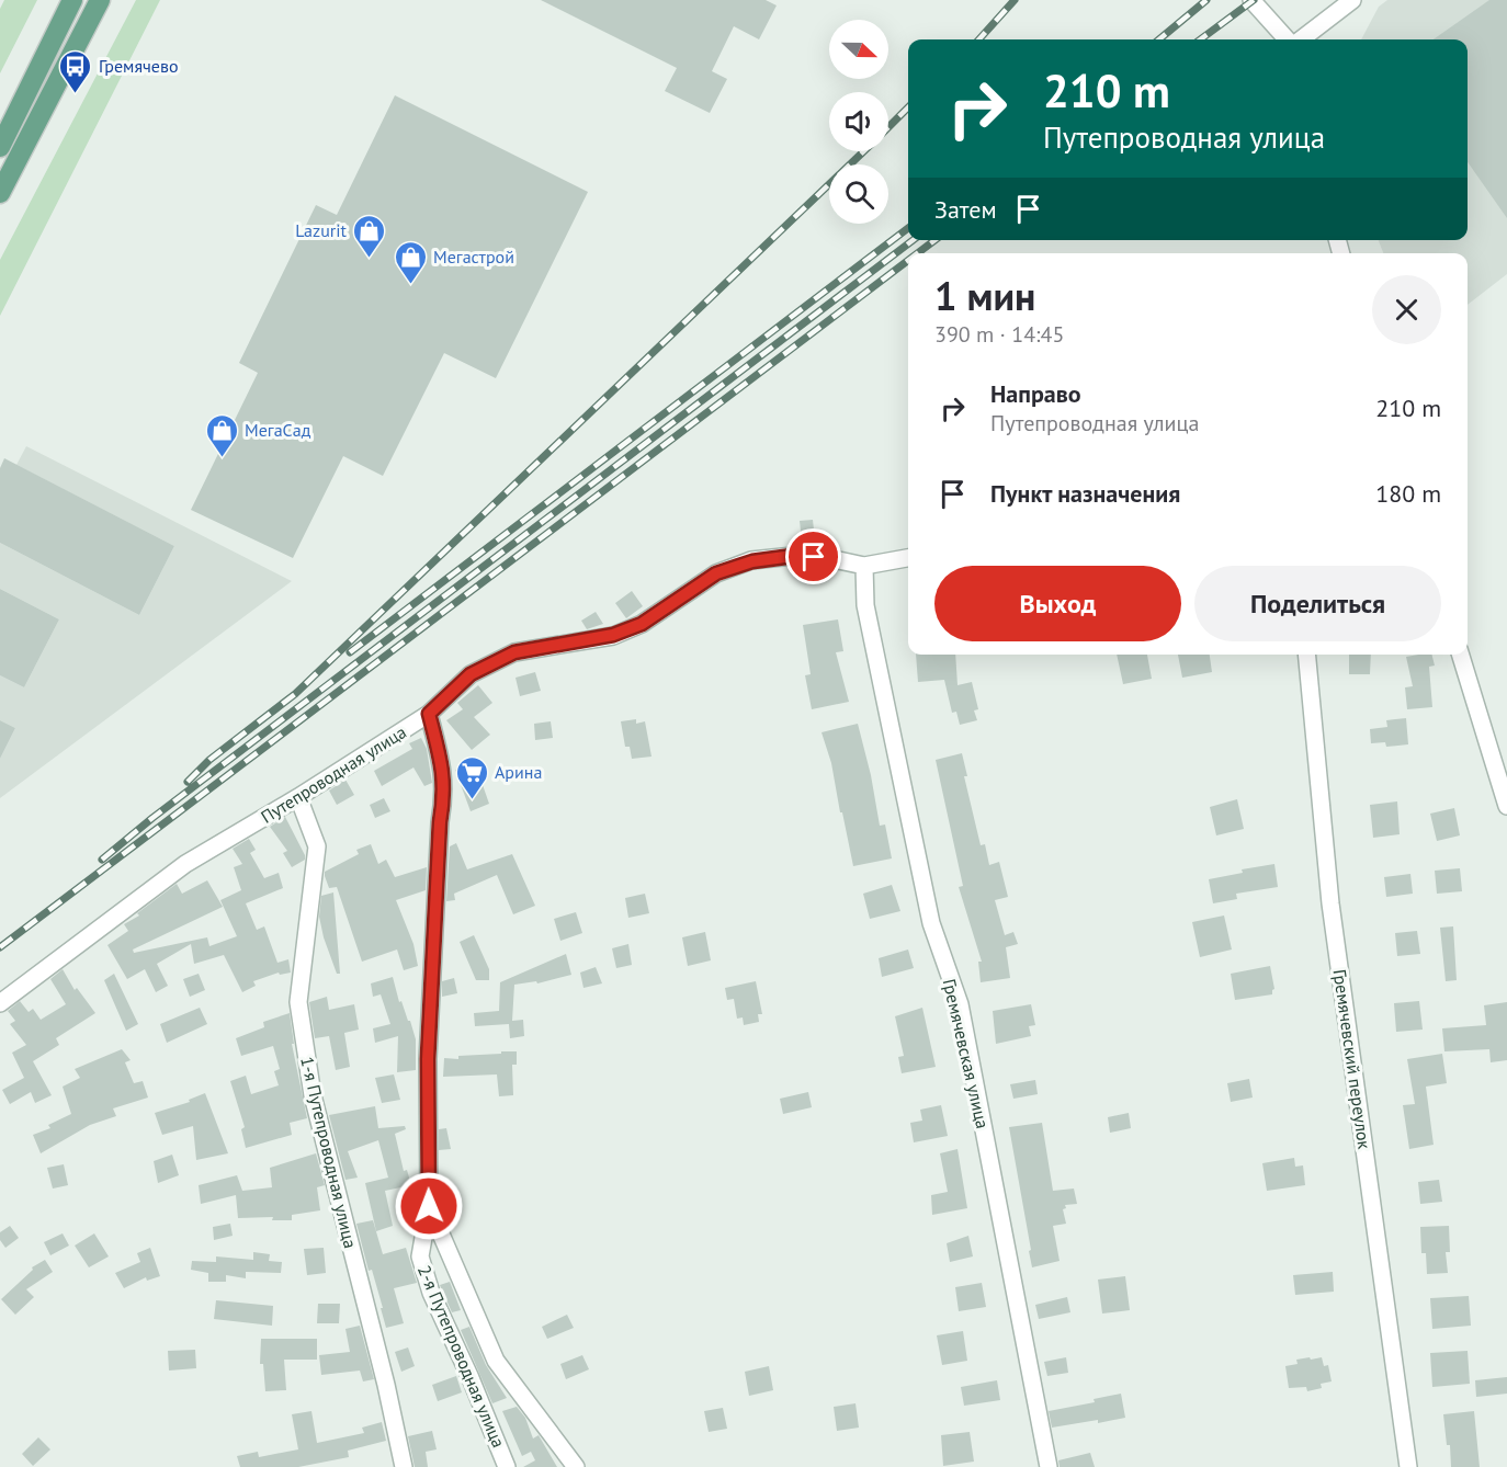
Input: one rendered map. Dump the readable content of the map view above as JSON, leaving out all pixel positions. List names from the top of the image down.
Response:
{
  "streets": {
    "street": [
      "Путепроводная улица",
      "Гремячевская улица",
      "Гремячевский переулок",
      "1-я Путепроводная улица",
      "2-я Путепроводная улица"
    ]
  },
  "crossings": [
    ["Путепроводная улица", "Гремячевская улица"],
    ["Путепроводная улица", "1-я Путепроводная улица"],
    ["Путепроводная улица", "2-я Путепроводная улица"]
  ],
  "places": {
    "bus stop": ["Гремячево"],
    "shop": ["Lazurit", "Мегастрой", "МегаСад"],
    "supermarket": ["Арина"]
  },
  "north": "right",
  "page": {
    "turn": ["210 m", "Путепроводная улица"],
    "then": "Затем",
    "heading": ["1 мин", "390 m · 14:45"],
    "list": [
      {
        "name": "Направо",
        "note": "Путепроводная улица",
        "value": "210 m"
      },
      {
        "name": "Пункт назначения",
        "value": "180 m"
      }
    ],
    "buttons": ["Выход", "Поделиться"]
  }
}
